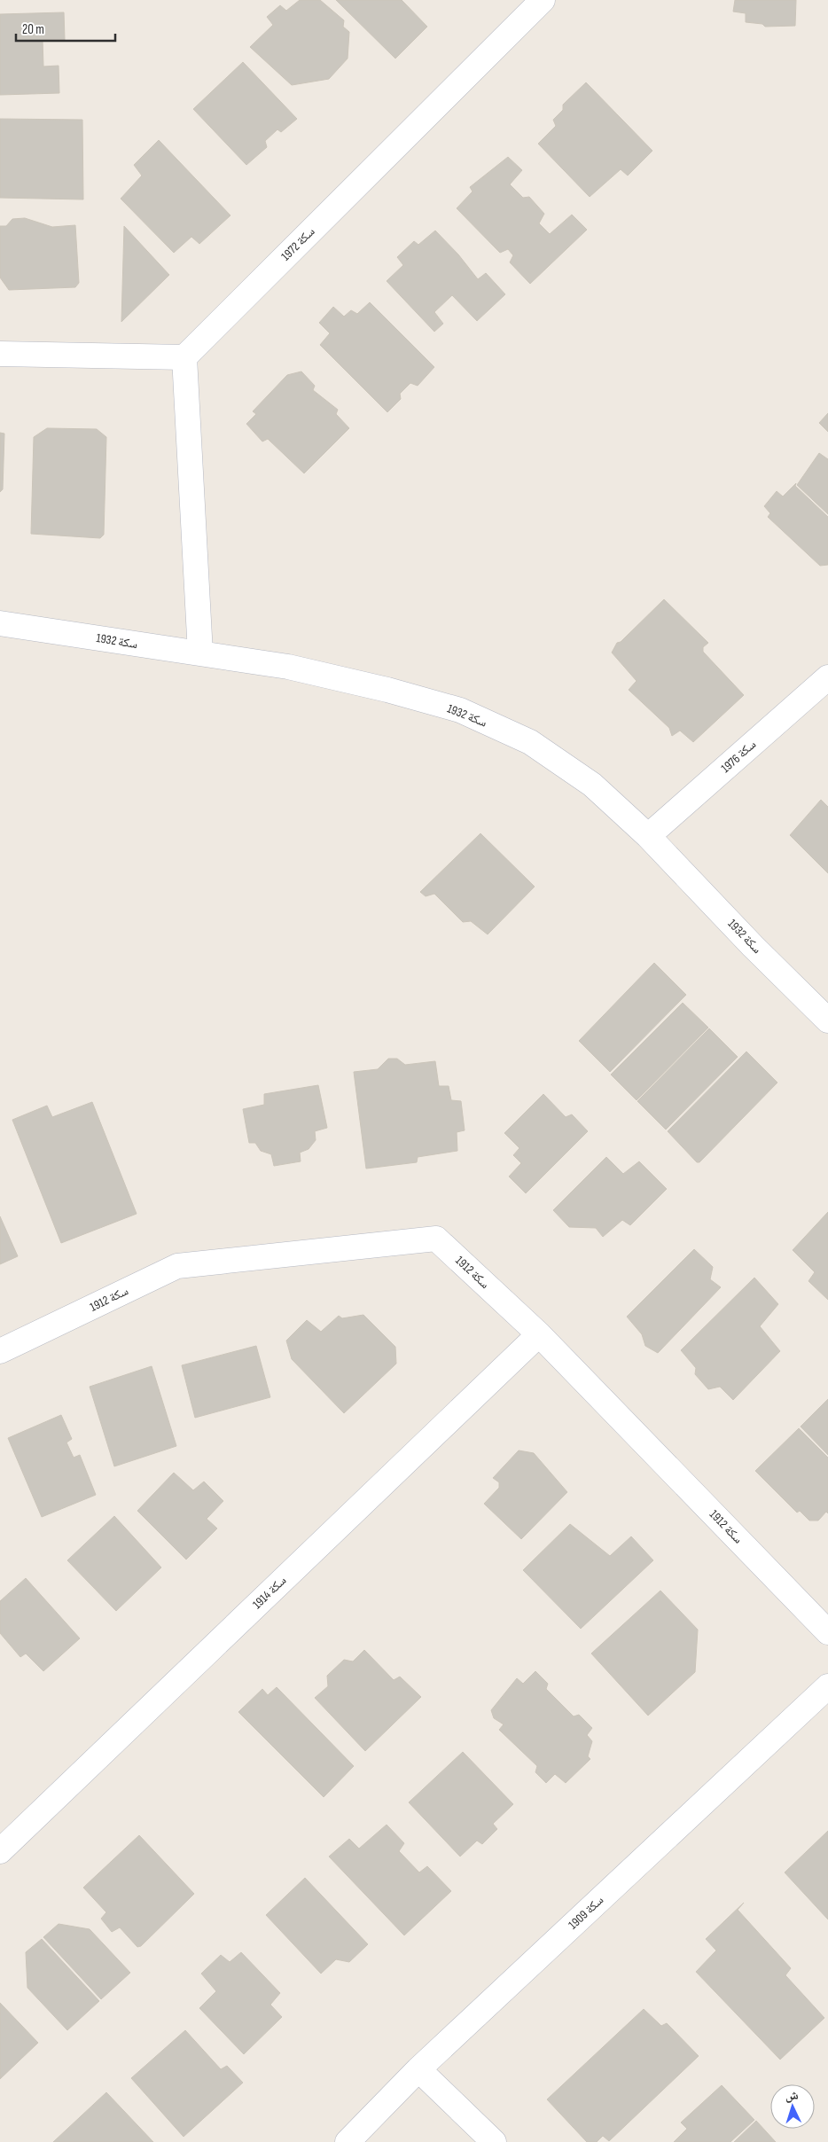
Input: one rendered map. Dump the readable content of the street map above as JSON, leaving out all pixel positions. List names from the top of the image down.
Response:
{
  "streets": {
    "street": [
      "سكة 1972",
      "سكة 1932",
      "سكة 1976",
      "سكة 1912",
      "سكة 1914",
      "سكة 1909"
    ]
  },
  "crossings": [
    ["سكة 1932", "سكة 1976"],
    ["سكة 1912", "سكة 1914"]
  ],
  "scale_bar": "20 m",
  "north": "top"
}
